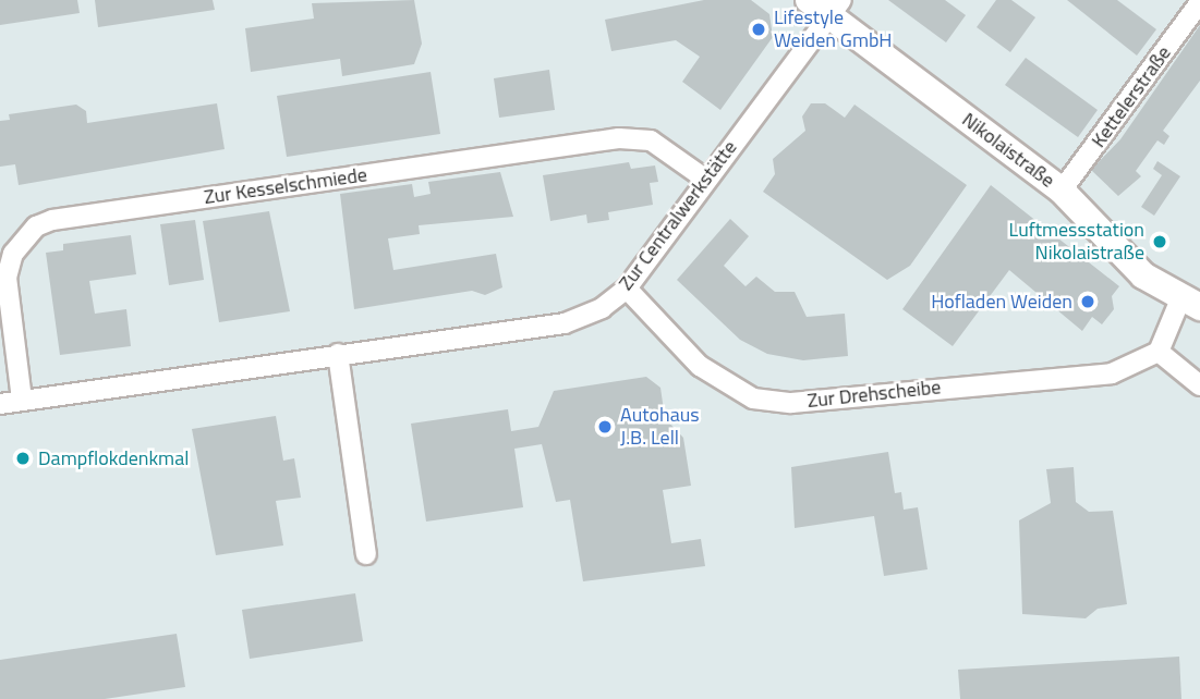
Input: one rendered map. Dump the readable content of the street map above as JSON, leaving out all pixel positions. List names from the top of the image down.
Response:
{
  "streets": {
    "main road": ["Nikolaistraße"],
    "street": [
      "Kettelerstraße",
      "Zur Kesselschmiede",
      "Zur Centralwerkstätte",
      "Zur Drehscheibe"
    ]
  },
  "crossings": [
    ["Kettelerstraße", "Nikolaistraße"],
    ["Nikolaistraße", "Zur Centralwerkstätte"],
    ["Zur Kesselschmiede", "Zur Centralwerkstätte"],
    ["Zur Centralwerkstätte", "Zur Drehscheibe"]
  ],
  "places": [
    "Lifestyle Weiden GmbH",
    "Luftmessstation Nikolaistraße",
    "Hofladen Weiden",
    "Autohaus J.B. Lell",
    "Dampflokdenkmal"
  ]
}
